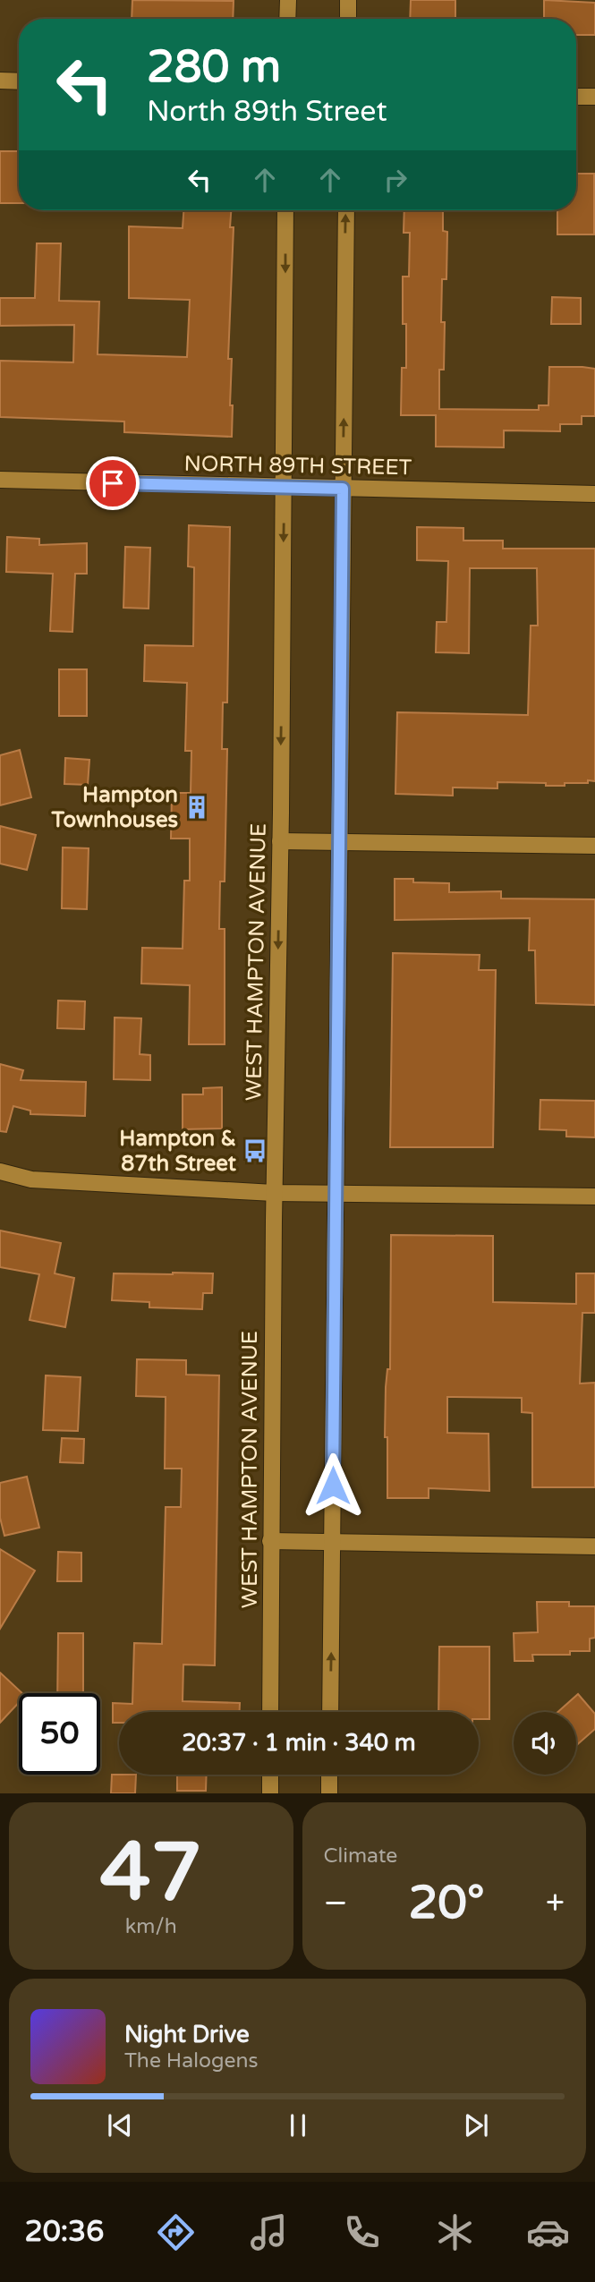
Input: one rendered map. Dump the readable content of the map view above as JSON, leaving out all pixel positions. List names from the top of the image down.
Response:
{
  "streets": {
    "main road": ["NORTH 89TH STREET", "WEST HAMPTON AVENUE"]
  },
  "crossings": [
    ["NORTH 89TH STREET", "WEST HAMPTON AVENUE"]
  ],
  "places": {
    "building": ["Hampton Townhouses"],
    "bus stop": ["Hampton & 87th Street"]
  },
  "page": {
    "turn": ["280 m", "North 89th Street"],
    "limit": "50",
    "trip": "20:37 · 1 min · 340 m",
    "tile": [
      ["47", "km/h"],
      "Climate"
    ],
    "heat": ["−", "20°", "+"],
    "song": ["Night Drive", "The Halogens"],
    "tabs": "20:36"
  }
}
